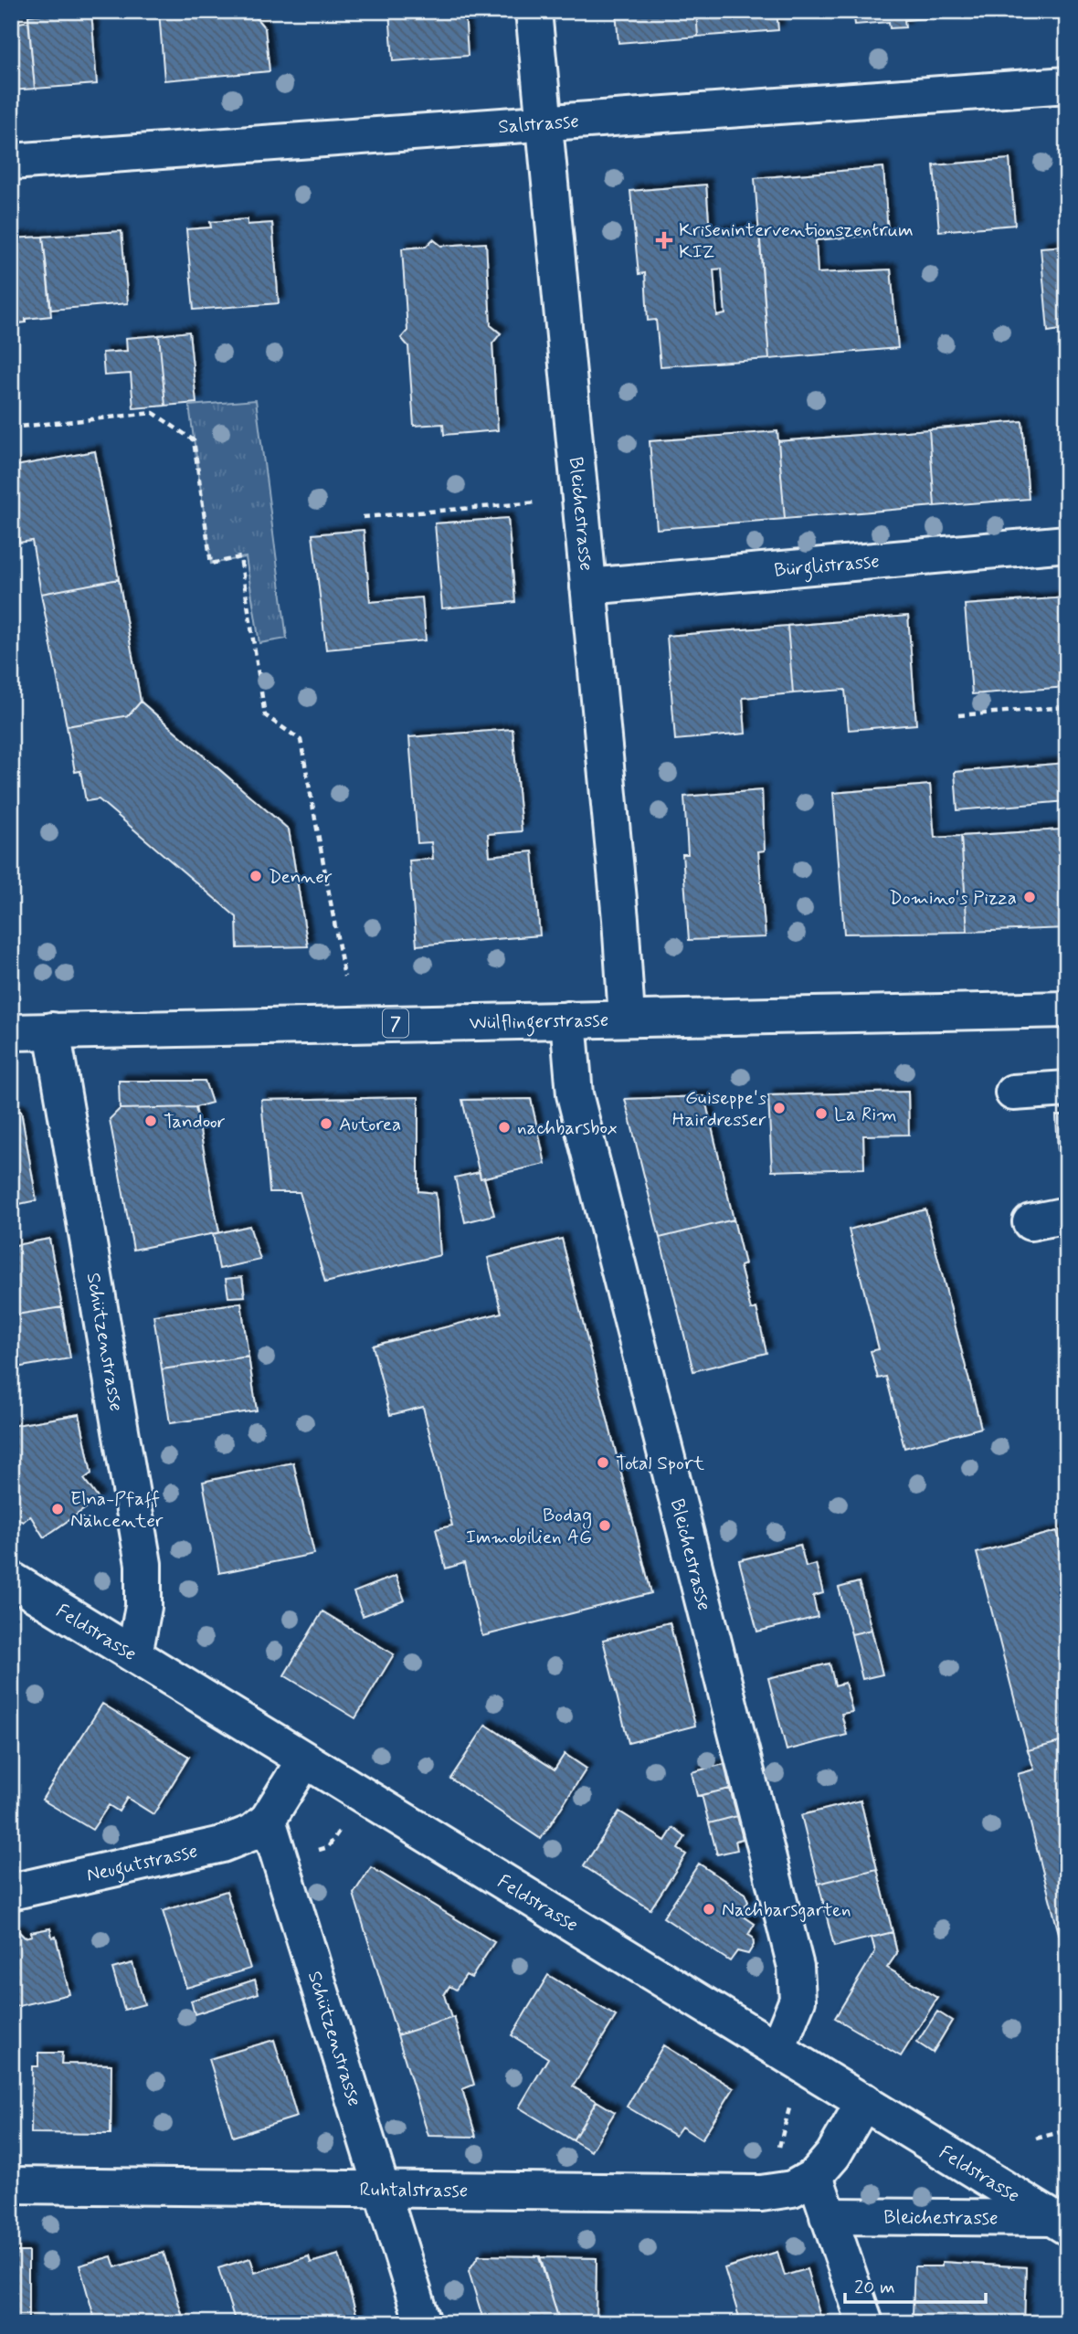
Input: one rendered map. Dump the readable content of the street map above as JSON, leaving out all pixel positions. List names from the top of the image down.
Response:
{
  "streets": {
    "street": [
      "Salstrasse",
      "Bleichestrasse",
      "Bürglistrasse",
      "Wülflingerstrasse",
      "7",
      "Schützenstrasse",
      "Feldstrasse",
      "Neugutstrasse",
      "Ruhtalstrasse"
    ]
  },
  "crossings": [
    ["Salstrasse", "Bleichestrasse"],
    ["Bleichestrasse", "Bürglistrasse"],
    ["Bleichestrasse", "Wülflingerstrasse"],
    ["Bleichestrasse", "Feldstrasse"],
    ["Wülflingerstrasse", "Schützenstrasse"],
    ["Schützenstrasse", "Feldstrasse"],
    ["Schützenstrasse", "Neugutstrasse"],
    ["Schützenstrasse", "Ruhtalstrasse"]
  ],
  "places": {
    "health": ["Kriseninterventionszentrum KIZ"],
    "other": [
      "Denner",
      "Domino's Pizza",
      "Guiseppe's Hairdresser",
      "La Rim",
      "Tandoor",
      "Autorea",
      "nachbarsbox",
      "Total Sport",
      "Elna-Pfaff Nähcenter",
      "Bodag Immobilien AG",
      "Nachbarsgarten"
    ]
  },
  "scale_bar": "20 m"
}
